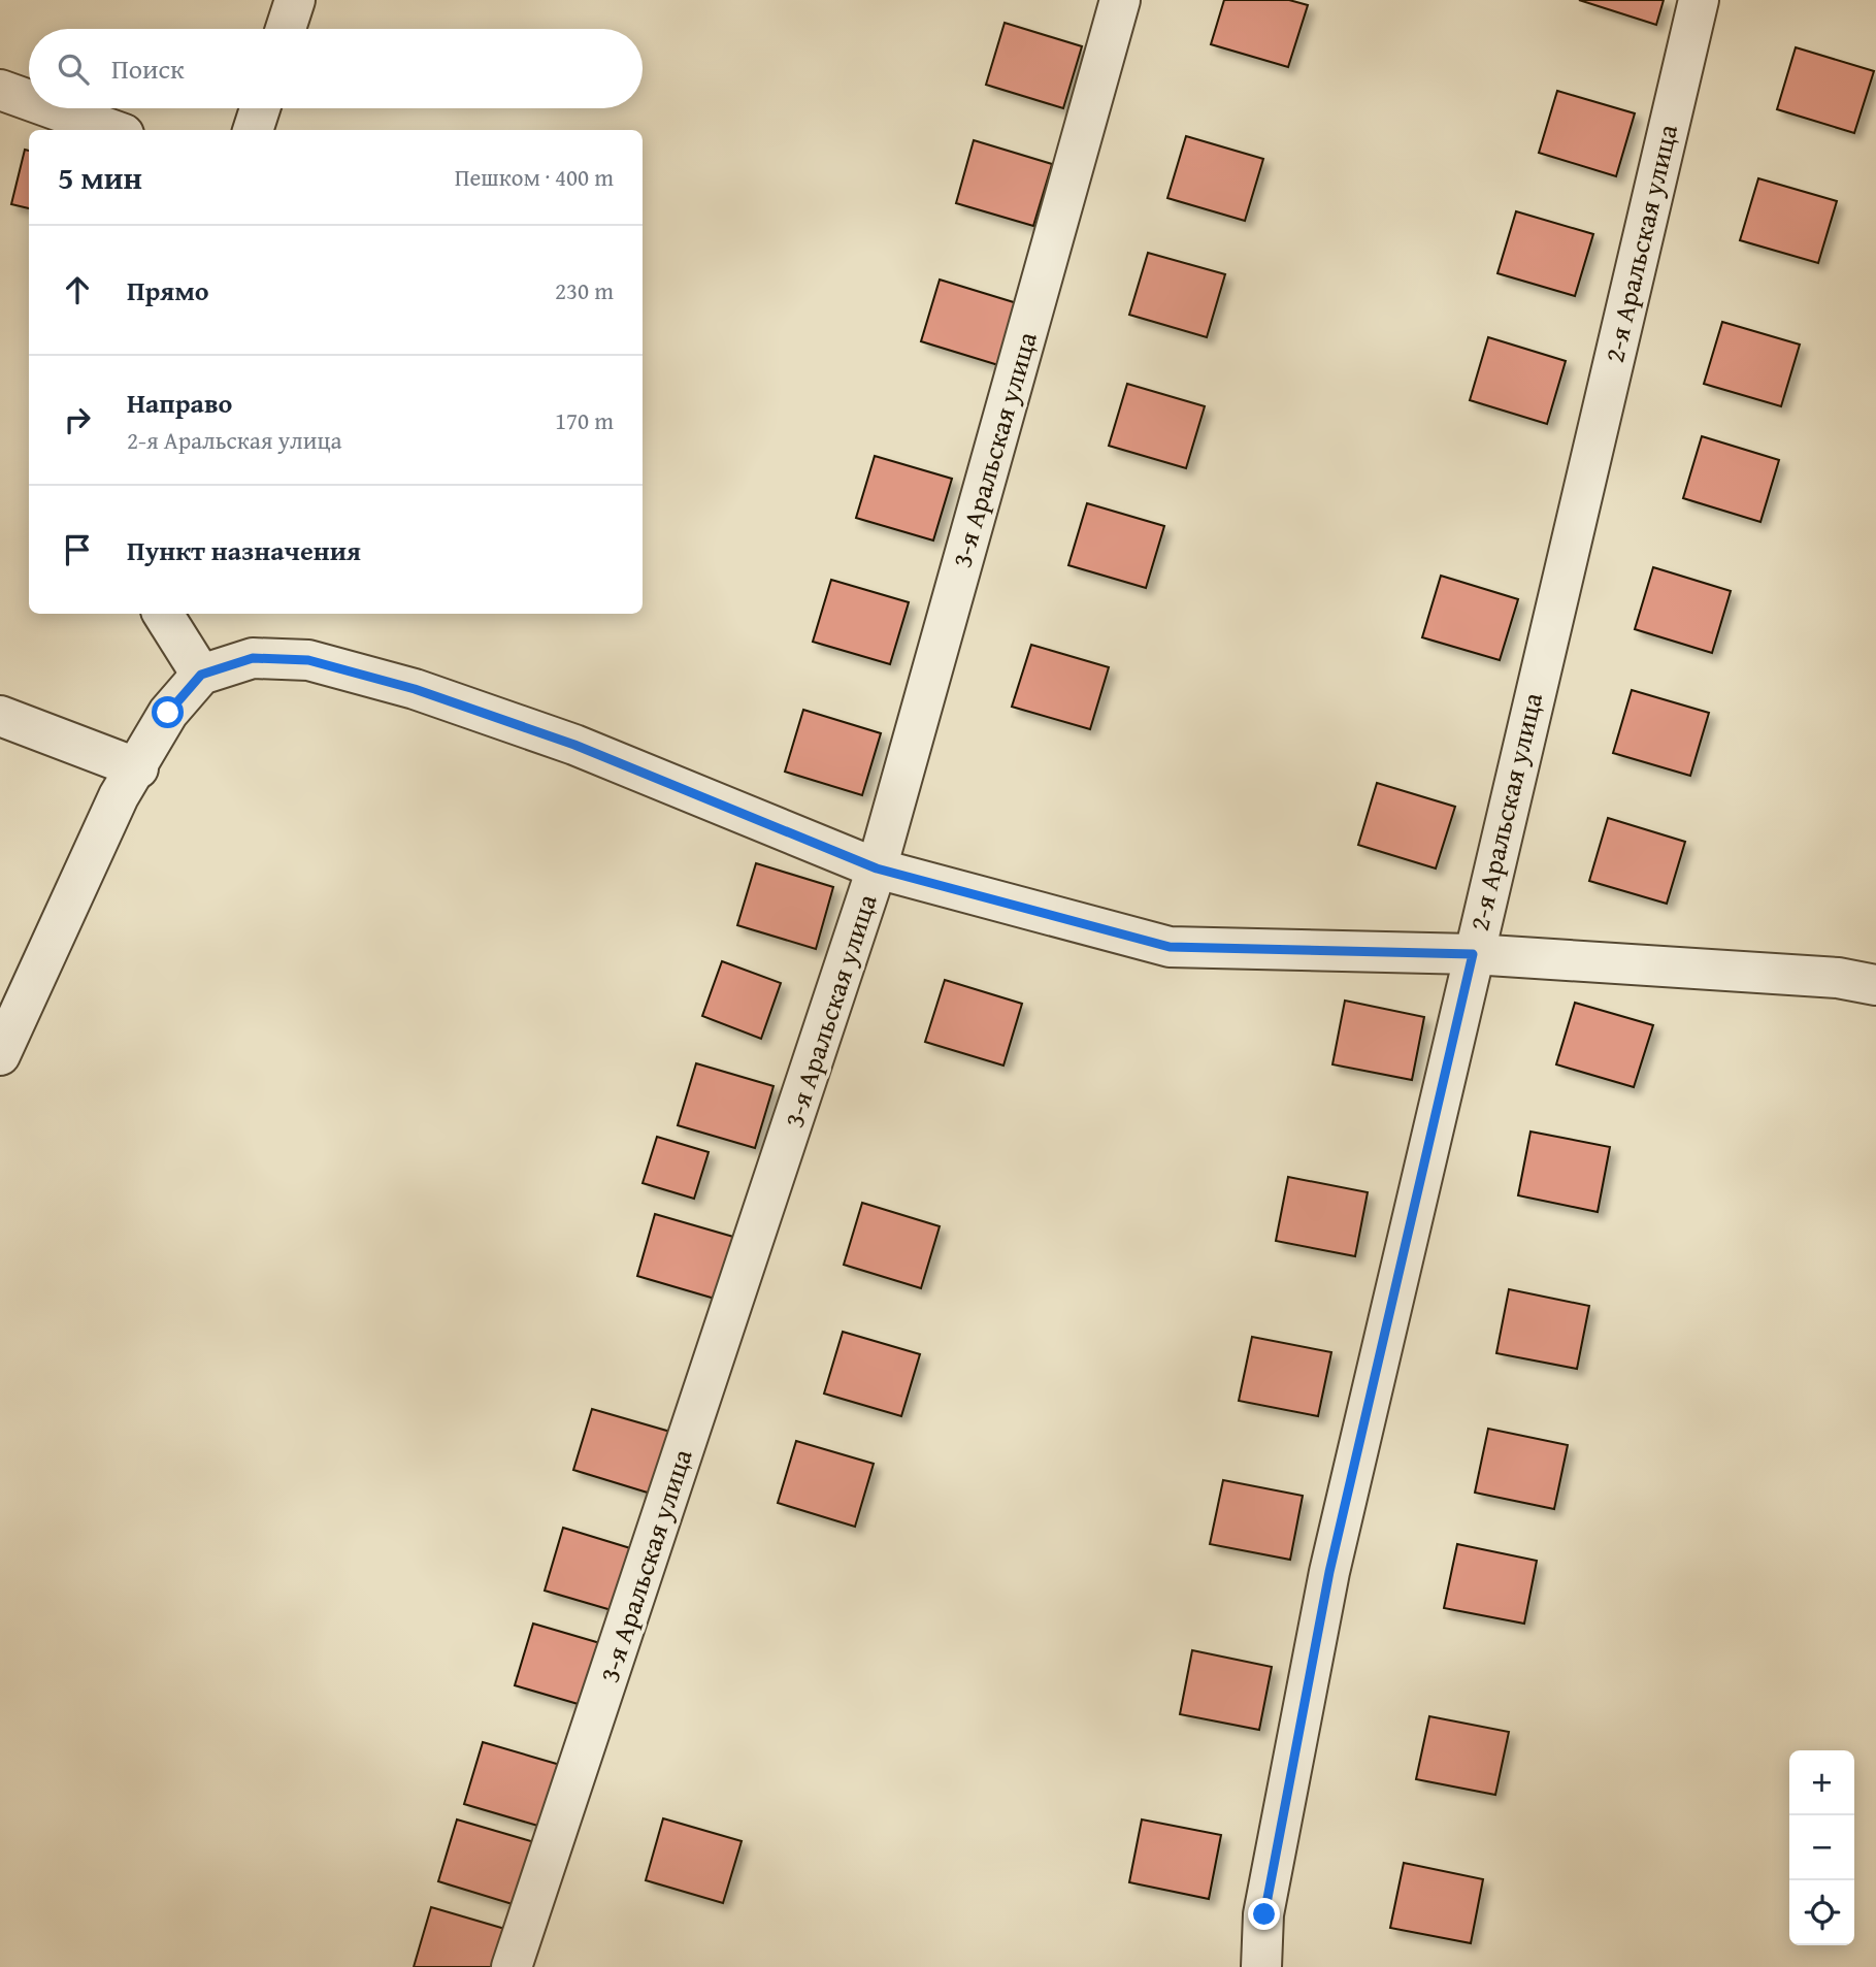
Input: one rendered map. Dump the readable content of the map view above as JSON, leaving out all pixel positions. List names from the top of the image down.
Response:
{
  "streets": {
    "street": ["2-я Аральская улица", "3-я Аральская улица"]
  },
  "page": {
    "search": "Поиск",
    "heading": ["5 мин", "Пешком · 400 m"],
    "list": [
      ["Прямо", "230 m"],
      ["Направо", "2-я Аральская улица", "170 m"],
      "Пункт назначения"
    ],
    "map_buttons": ["+", "−"]
  }
}
